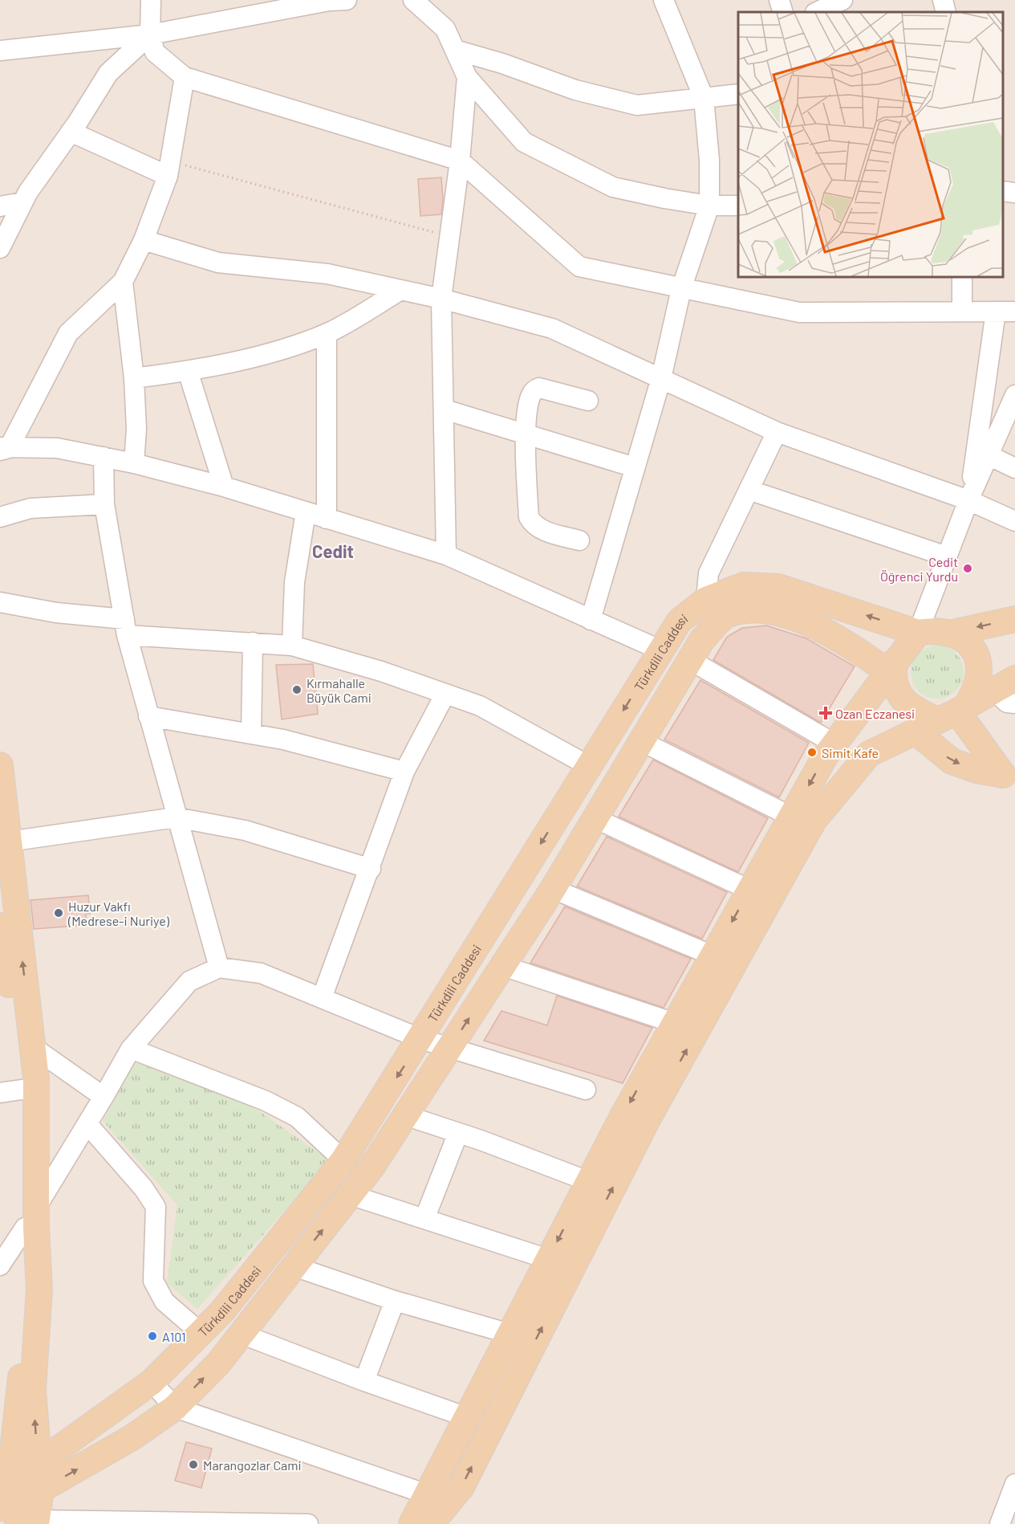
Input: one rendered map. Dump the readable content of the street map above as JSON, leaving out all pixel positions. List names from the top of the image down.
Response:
{
  "streets": {
    "main road": ["Türkdili Caddesi"]
  },
  "districts": ["Cedit"],
  "places": {
    "other": [
      "Cedit Öğrenci Yurdu",
      "Kırmahalle Büyük Cami",
      "Simit Kafe",
      "Huzur Vakfı (Medrese-i Nuriye)",
      "A101",
      "Marangozlar Cami"
    ],
    "health": ["Ozan Eczanesi"]
  }
}
